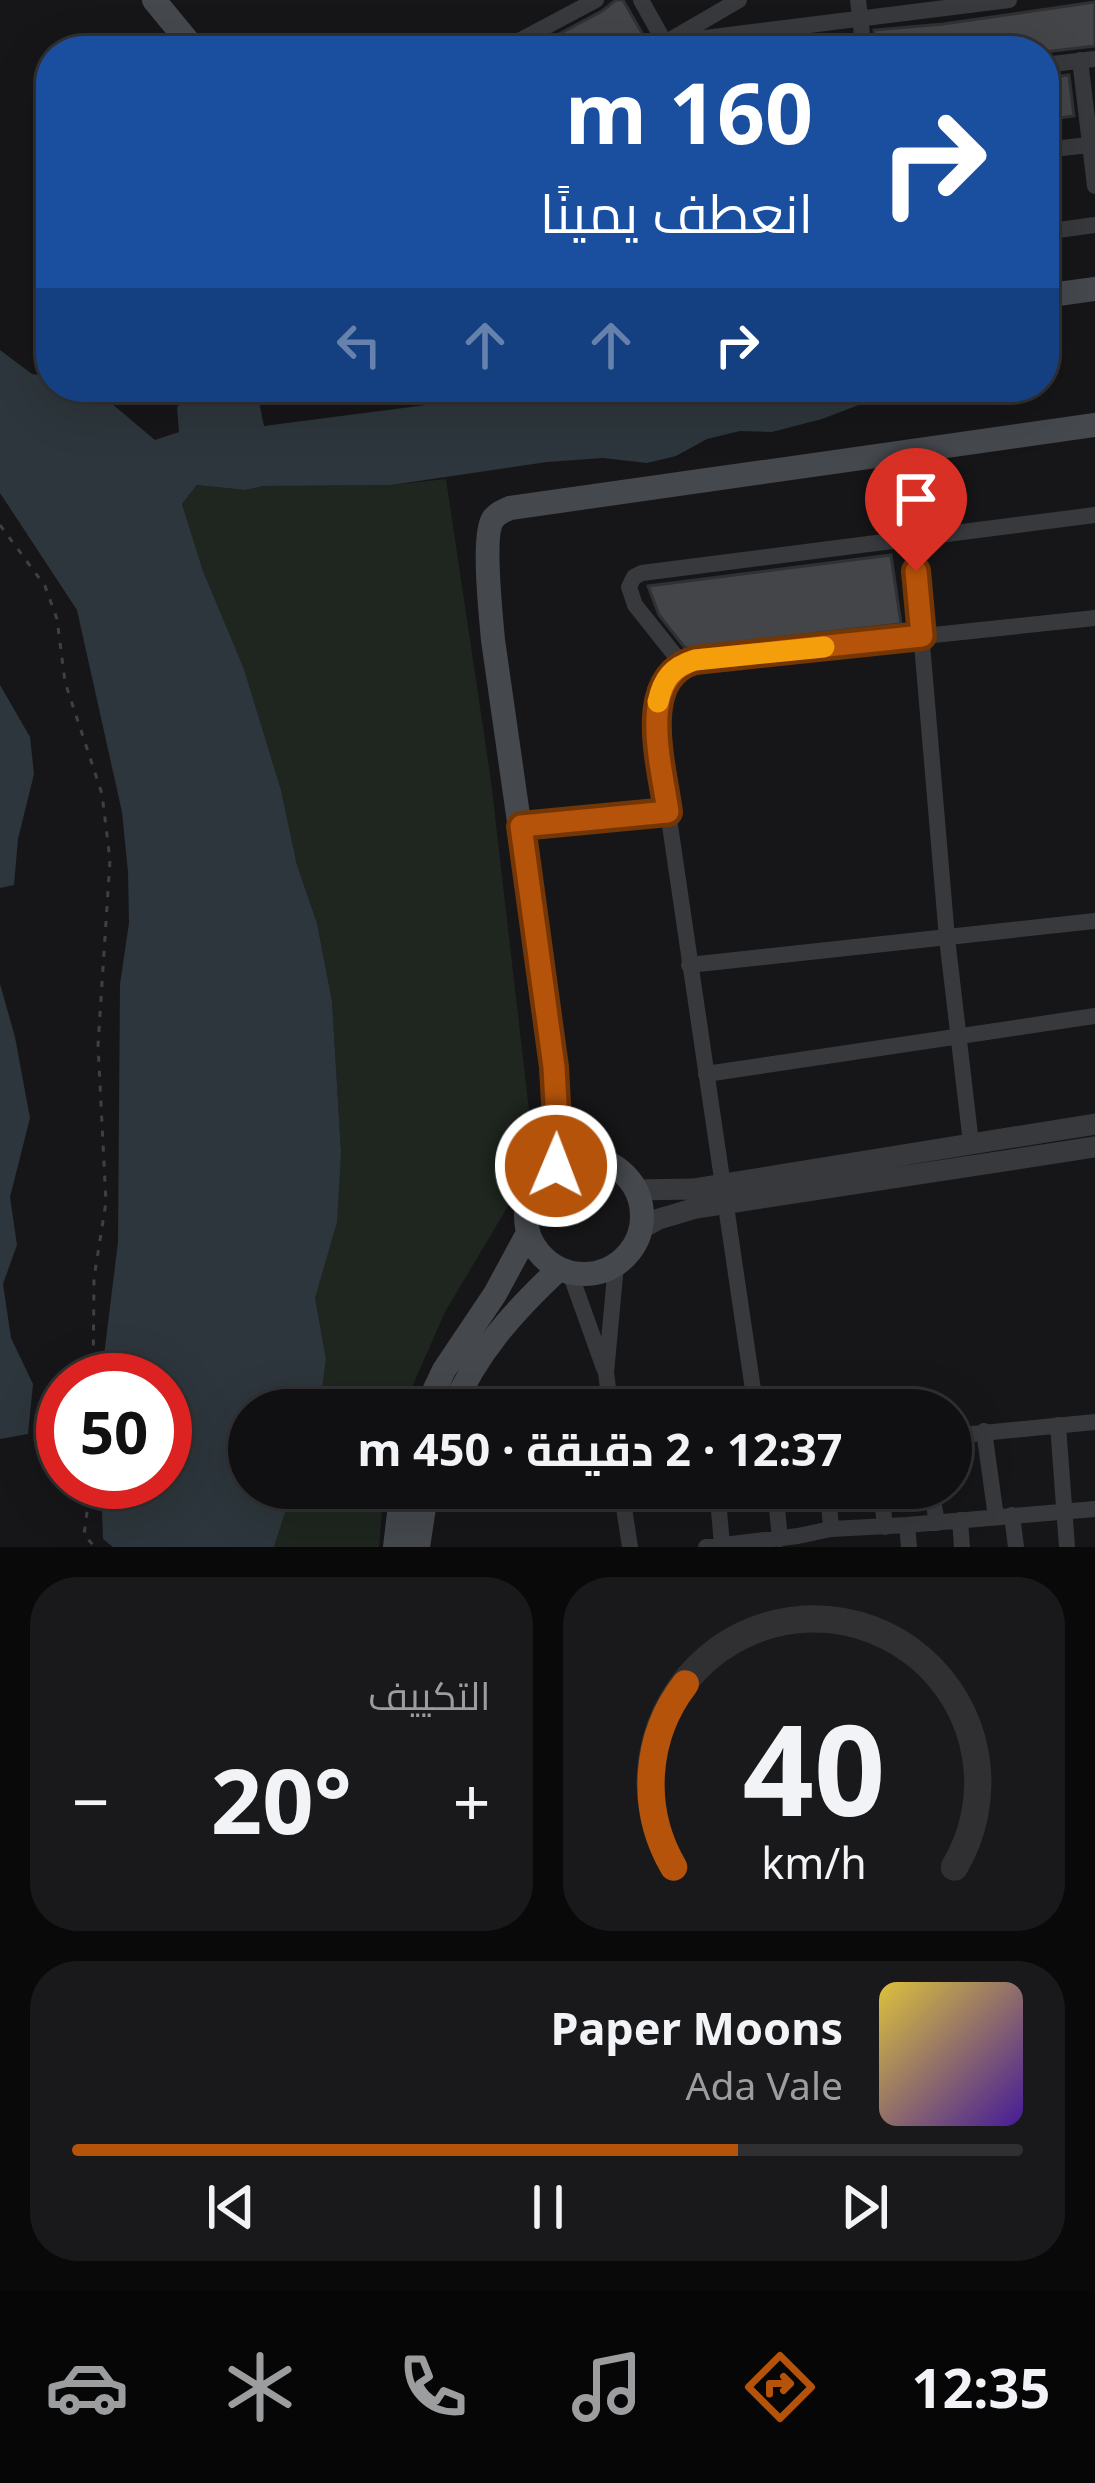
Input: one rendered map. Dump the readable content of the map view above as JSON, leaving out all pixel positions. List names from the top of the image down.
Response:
{
  "page": {
    "turn": ["160 m", "انعطف يمينًا"],
    "limit": "50",
    "trip": "12:37 · 2 دقيقة · 450 m",
    "tile": "التكييف",
    "heat": ["−", "20°", "+"],
    "song": ["Paper Moons", "Ada Vale"],
    "tabs": "12:35",
    "gauge": ["40", "km/h"]
  }
}
